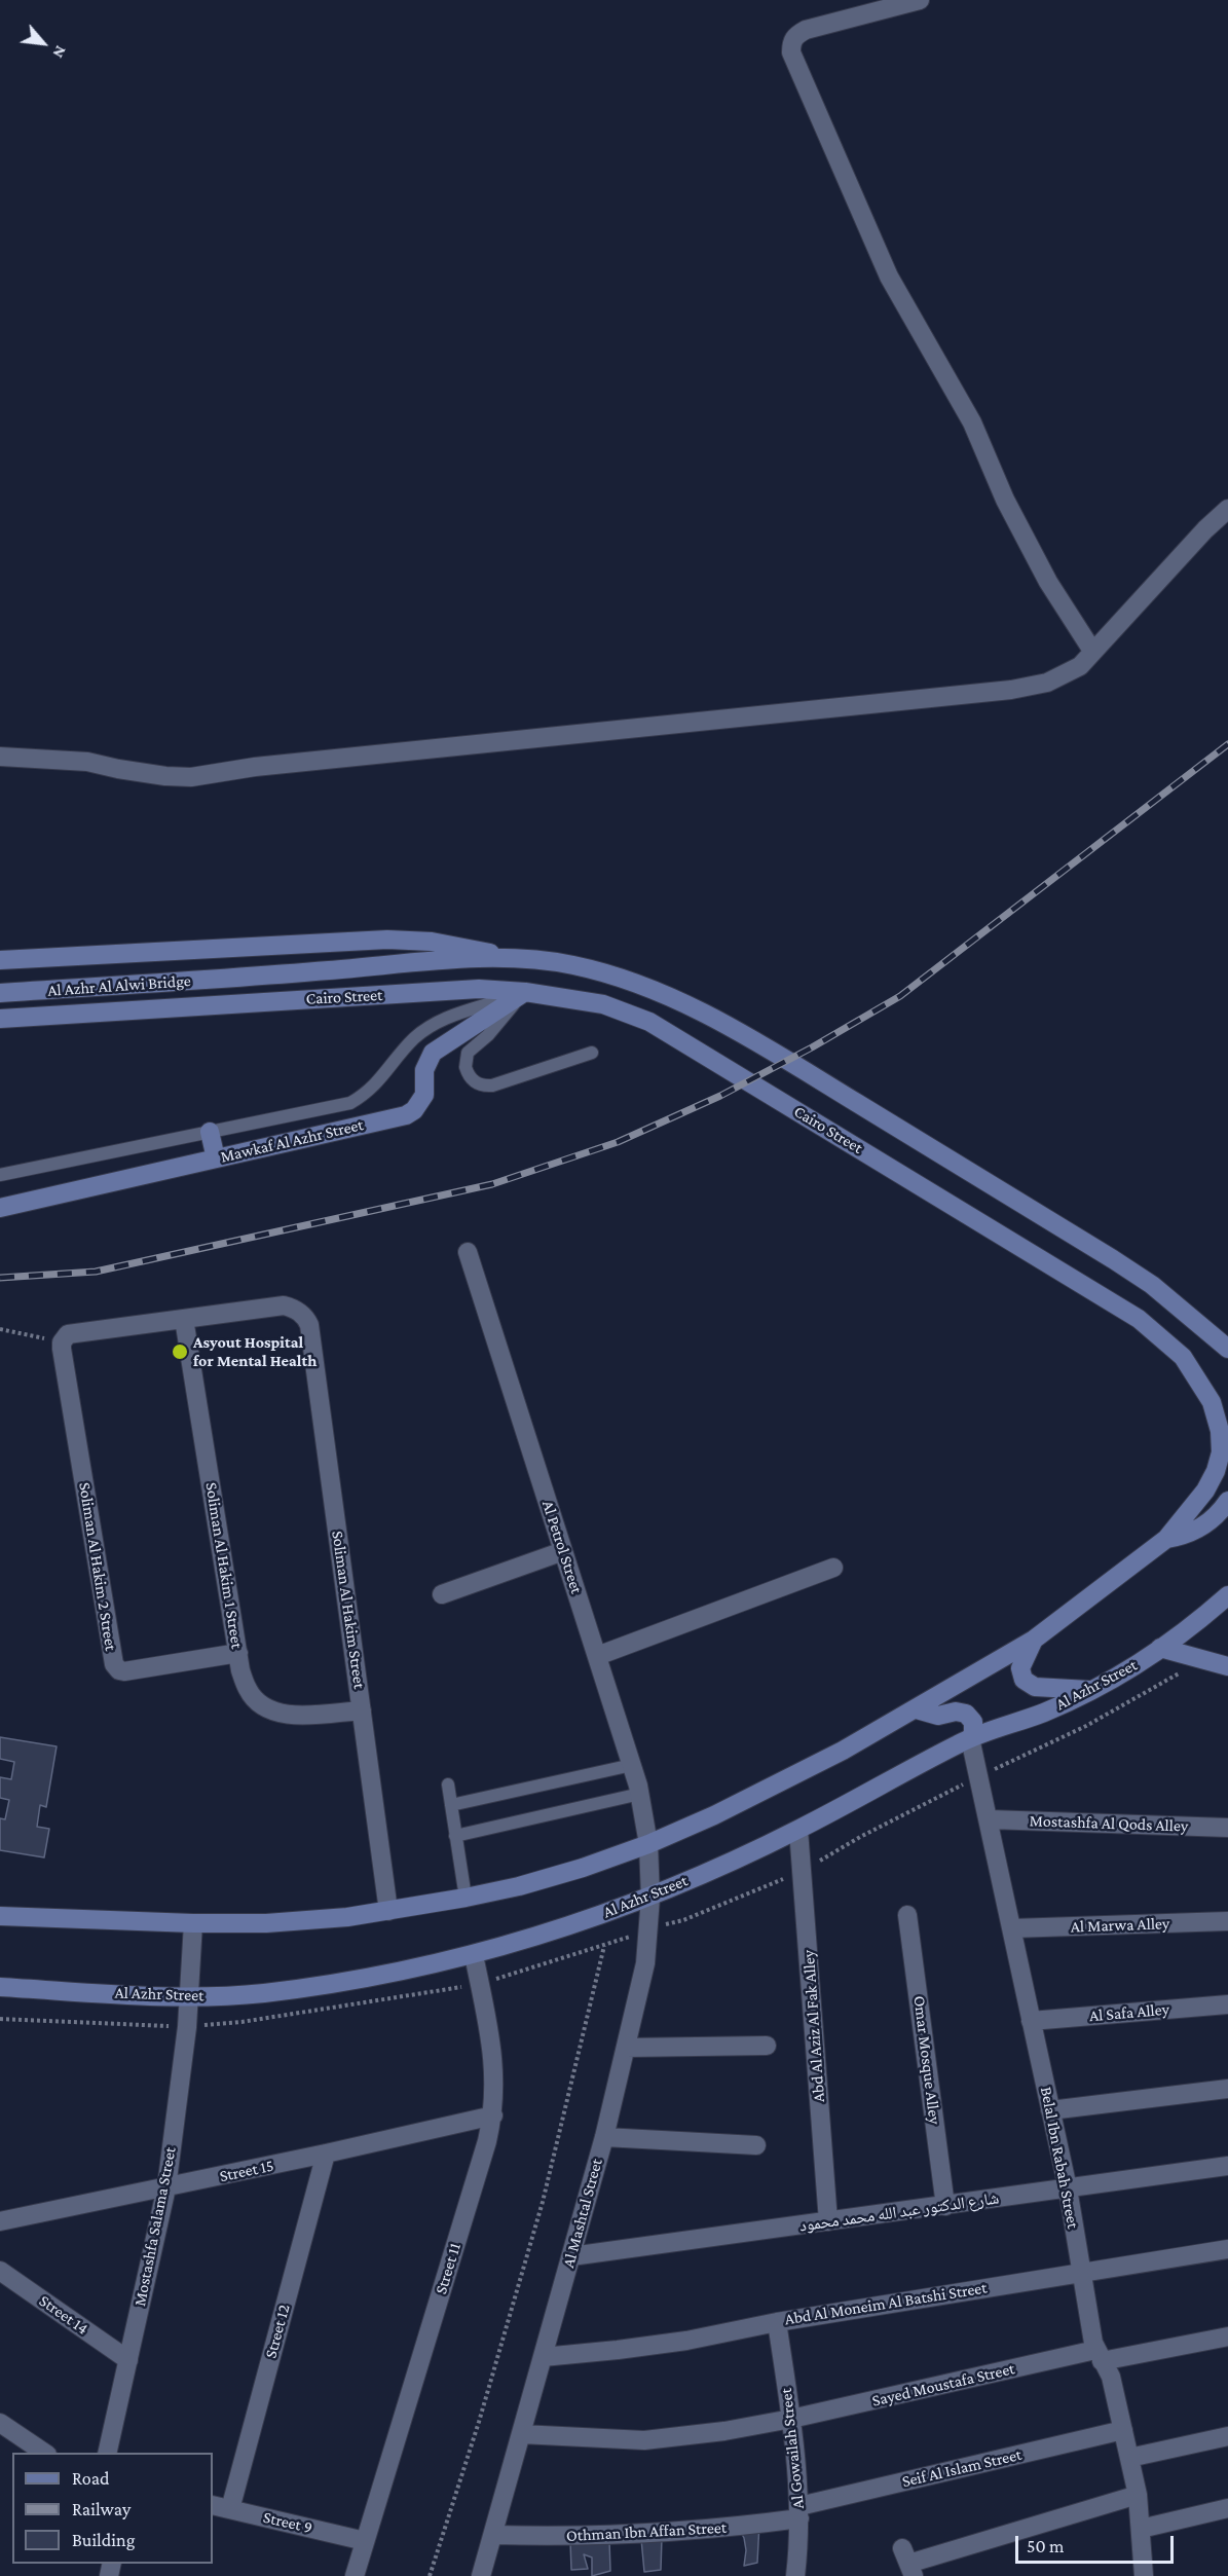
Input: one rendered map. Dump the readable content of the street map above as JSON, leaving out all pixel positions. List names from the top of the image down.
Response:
{
  "streets": {
    "main road": [
      "Al Azhr Al Alwi Bridge",
      "Cairo Street",
      "Mawkaf Al Azhr Street",
      "Al Azhr Street"
    ],
    "street": [
      "Al Petrol Street",
      "Soliman Al Hakim 1 Street",
      "Soliman Al Hakim 2 Street",
      "Soliman Al Hakim Street",
      "Mostashfa Al Qods Alley",
      "Al Marwa Alley",
      "Al Safa Alley",
      "Abd Al Aziz Al Fak Alley",
      "Omar Mosque Alley",
      "Belal Ibn Rabah Street",
      "Street 15",
      "شارع الدكتور عبد الله محمد محمود",
      "Al Mashtal Street",
      "Mostashfa Salama Street",
      "Street 11",
      "Abd Al Moneim Al Batshi Street",
      "Street 14",
      "Street 12",
      "Sayed Moustafa Street",
      "Al Gowailah Street",
      "Seif Al Islam Street",
      "Street 9",
      "Othman Ibn Affan Street"
    ]
  },
  "crossings": [
    ["Al Azhr Al Alwi Bridge", "Cairo Street"],
    ["Cairo Street", "Mawkaf Al Azhr Street"],
    ["Al Petrol Street", "Al Mashtal Street"],
    ["Soliman Al Hakim 1 Street", "Soliman Al Hakim 2 Street"],
    ["Soliman Al Hakim 1 Street", "Soliman Al Hakim Street"],
    ["Al Azhr Street", "Abd Al Aziz Al Fak Alley"],
    ["Al Azhr Street", "Belal Ibn Rabah Street"],
    ["Al Azhr Street", "Al Mashtal Street"],
    ["Al Azhr Street", "Mostashfa Salama Street"],
    ["Al Azhr Street", "Street 11"],
    ["Mostashfa Al Qods Alley", "Belal Ibn Rabah Street"],
    ["Al Marwa Alley", "Belal Ibn Rabah Street"],
    ["Al Safa Alley", "Belal Ibn Rabah Street"],
    ["Abd Al Aziz Al Fak Alley", "شارع الدكتور عبد الله محمد محمود"],
    ["Omar Mosque Alley", "شارع الدكتور عبد الله محمد محمود"],
    ["Belal Ibn Rabah Street", "شارع الدكتور عبد الله محمد محمود"],
    ["Belal Ibn Rabah Street", "Abd Al Moneim Al Batshi Street"],
    ["Belal Ibn Rabah Street", "Sayed Moustafa Street"],
    ["Belal Ibn Rabah Street", "Seif Al Islam Street"],
    ["Street 15", "Mostashfa Salama Street"],
    ["Street 15", "Street 11"],
    ["Street 15", "Street 12"],
    ["شارع الدكتور عبد الله محمد محمود", "Al Mashtal Street"],
    ["Al Mashtal Street", "Abd Al Moneim Al Batshi Street"],
    ["Al Mashtal Street", "Sayed Moustafa Street"],
    ["Al Mashtal Street", "Othman Ibn Affan Street"],
    ["Mostashfa Salama Street", "Street 14"],
    ["Street 11", "Street 9"],
    ["Abd Al Moneim Al Batshi Street", "Al Gowailah Street"],
    ["Street 12", "Street 9"],
    ["Sayed Moustafa Street", "Al Gowailah Street"],
    ["Al Gowailah Street", "Seif Al Islam Street"],
    ["Al Gowailah Street", "Othman Ibn Affan Street"],
    ["Seif Al Islam Street", "Othman Ibn Affan Street"]
  ],
  "places": ["Asyout Hospital for Mental Health"],
  "legend": ["Road", "Railway", "Building"],
  "scale_bar": "50 m",
  "north": "bottom right"
}
